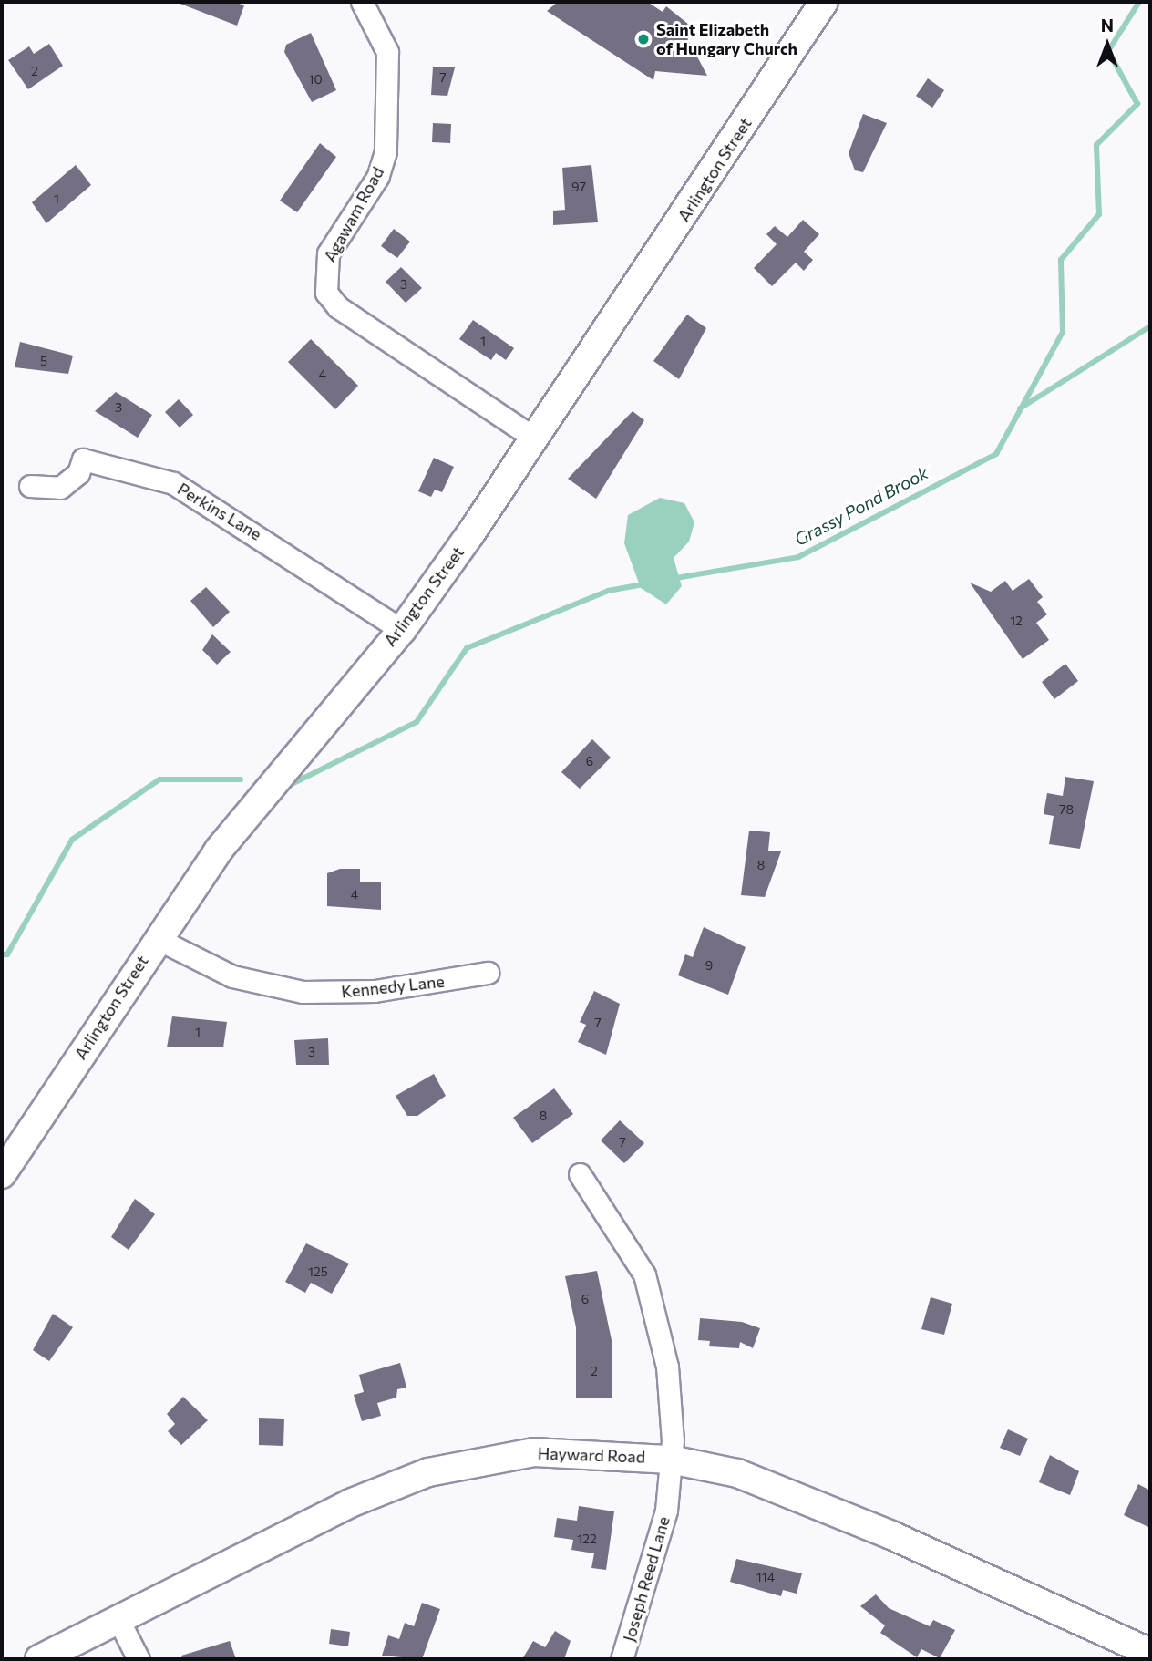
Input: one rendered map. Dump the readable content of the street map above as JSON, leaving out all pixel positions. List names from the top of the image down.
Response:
{
  "streets": {
    "street": [
      "Arlington Street",
      "Agawam Road",
      "Perkins Lane",
      "Kennedy Lane",
      "Hayward Road",
      "Joseph Reed Lane"
    ]
  },
  "crossings": [
    ["Arlington Street", "Agawam Road"],
    ["Arlington Street", "Perkins Lane"],
    ["Arlington Street", "Kennedy Lane"],
    ["Hayward Road", "Joseph Reed Lane"]
  ],
  "water": ["Grassy Pond Brook"],
  "places": ["Saint Elizabeth of Hungary Church"],
  "house_numbers": [
    "2",
    "7",
    "10",
    "97",
    "1",
    "3",
    "1",
    "5",
    "4",
    "3",
    "12",
    "6",
    "78",
    "8",
    "4",
    "9",
    "7",
    "1",
    "3",
    "8",
    "7",
    "125",
    "6",
    "2",
    "122",
    "114"
  ],
  "north": "top"
}
